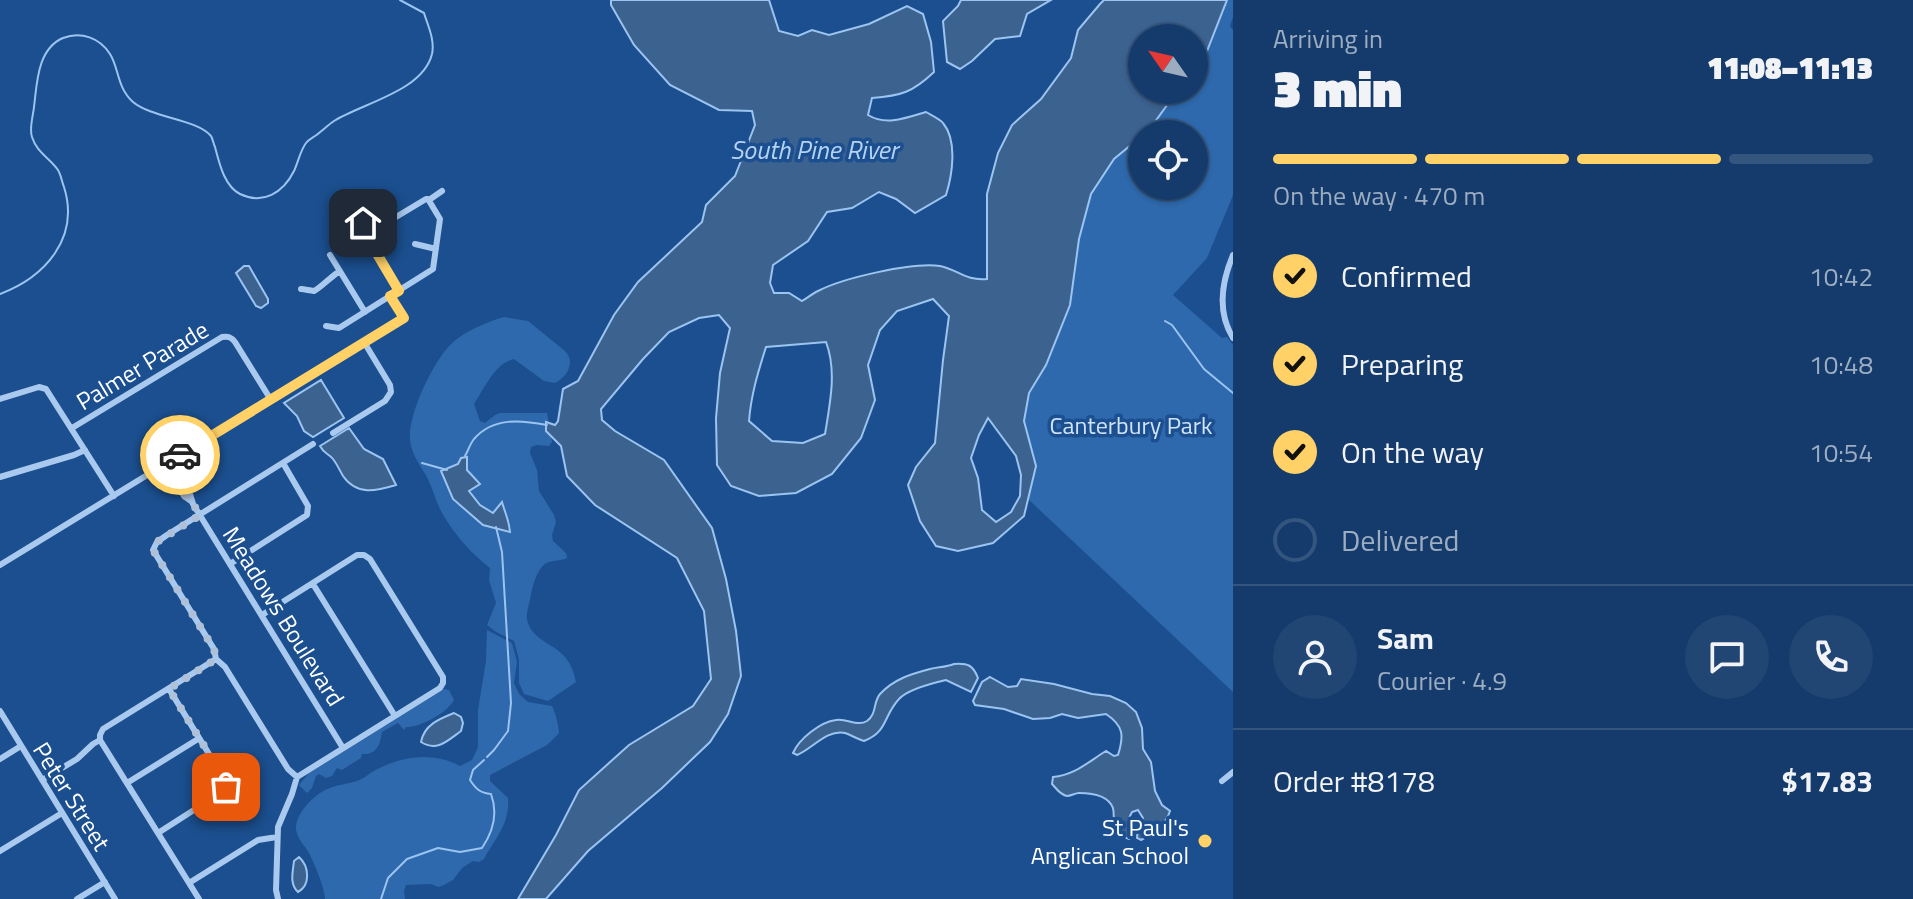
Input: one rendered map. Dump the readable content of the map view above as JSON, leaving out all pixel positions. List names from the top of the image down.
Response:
{
  "streets": {
    "street": ["Palmer Parade", "Meadows Boulevard", "Peter Street"]
  },
  "water": ["South Pine River"],
  "parks": ["Canterbury Park"],
  "places": ["St Paul's Anglican School"],
  "north": "top left",
  "page": {
    "heading": ["3 min", "Arriving in", "11:08–11:13"],
    "panel": [
      "Sam",
      "Courier · 4.9",
      "Order #8178",
      "$17.83"
    ],
    "bar": "On the way · 470 m",
    "list": [
      ["Confirmed", "10:42"],
      ["Preparing", "10:48"],
      ["On the way", "10:54"],
      "Delivered"
    ]
  }
}
